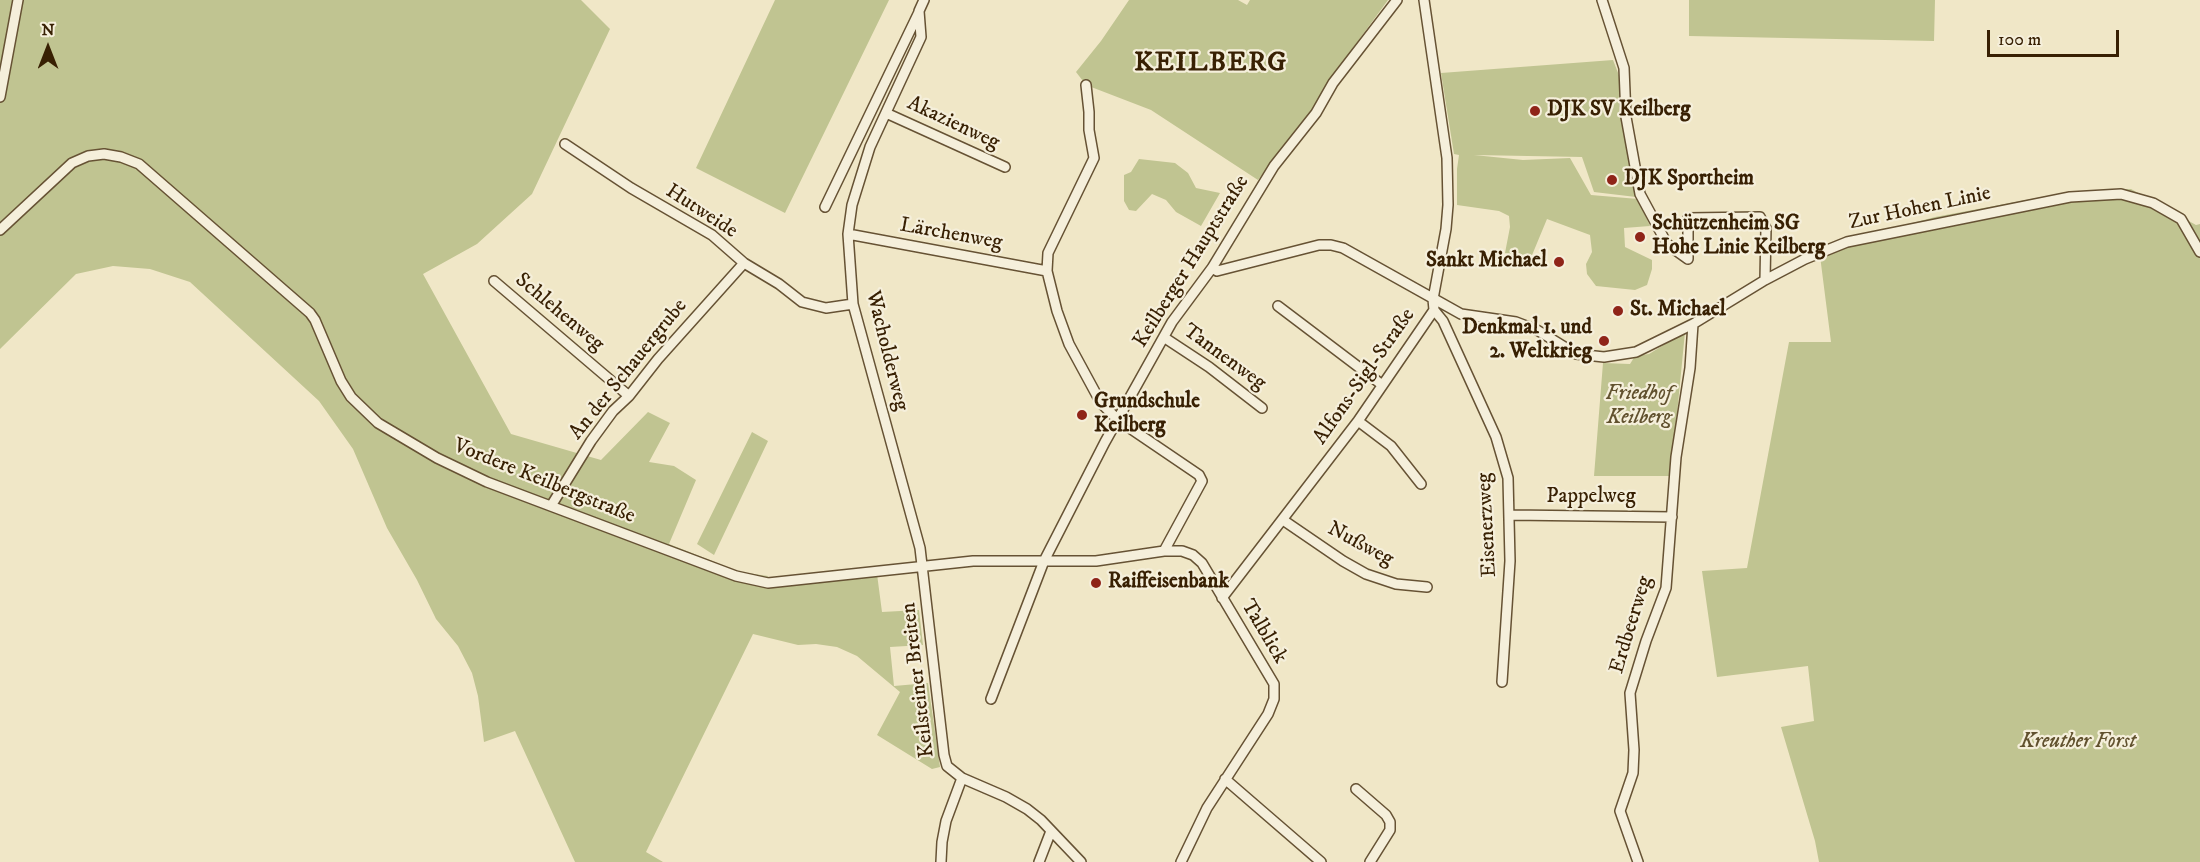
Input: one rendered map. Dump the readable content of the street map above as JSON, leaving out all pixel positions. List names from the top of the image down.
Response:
{
  "streets": {
    "street": [
      "Akazienweg",
      "Zur Hohen Linie",
      "Hutweide",
      "Lärchenweg",
      "Keilberger Hauptstraße",
      "Schlehenweg",
      "Wacholderweg",
      "Tannenweg",
      "An der Schauergrube",
      "Alfons-Sigl-Straße",
      "Vordere Keilbergstraße",
      "Pappelweg",
      "Eisenerzweg",
      "Nußweg",
      "Erdbeerweg",
      "Talblick",
      "Keilsteiner Breiten"
    ]
  },
  "crossings": [
    ["Akazienweg", "Wacholderweg"],
    ["Zur Hohen Linie", "Keilberger Hauptstraße"],
    ["Zur Hohen Linie", "Alfons-Sigl-Straße"],
    ["Zur Hohen Linie", "Erdbeerweg"],
    ["Hutweide", "Wacholderweg"],
    ["Hutweide", "An der Schauergrube"],
    ["Lärchenweg", "Wacholderweg"],
    ["Keilberger Hauptstraße", "Tannenweg"],
    ["Keilberger Hauptstraße", "Vordere Keilbergstraße"],
    ["Keilberger Hauptstraße", "Talblick"],
    ["Schlehenweg", "An der Schauergrube"],
    ["Wacholderweg", "Vordere Keilbergstraße"],
    ["Wacholderweg", "Keilsteiner Breiten"],
    ["An der Schauergrube", "Vordere Keilbergstraße"],
    ["Alfons-Sigl-Straße", "Eisenerzweg"],
    ["Alfons-Sigl-Straße", "Nußweg"],
    ["Alfons-Sigl-Straße", "Talblick"],
    ["Vordere Keilbergstraße", "Talblick"],
    ["Vordere Keilbergstraße", "Keilsteiner Breiten"],
    ["Pappelweg", "Eisenerzweg"],
    ["Pappelweg", "Erdbeerweg"]
  ],
  "districts": ["KEILBERG"],
  "parks": ["Friedhof Keilberg", "Kreuther Forst"],
  "places": [
    "DJK SV Keilberg",
    "DJK Sportheim",
    "Schützenheim SG Hohe Linie Keilberg",
    "Sankt Michael",
    "St. Michael",
    "Denkmal 1. und 2. Weltkrieg",
    "Grundschule Keilberg",
    "Raiffeisenbank"
  ],
  "scale_bar": "100 m",
  "north": "top"
}
